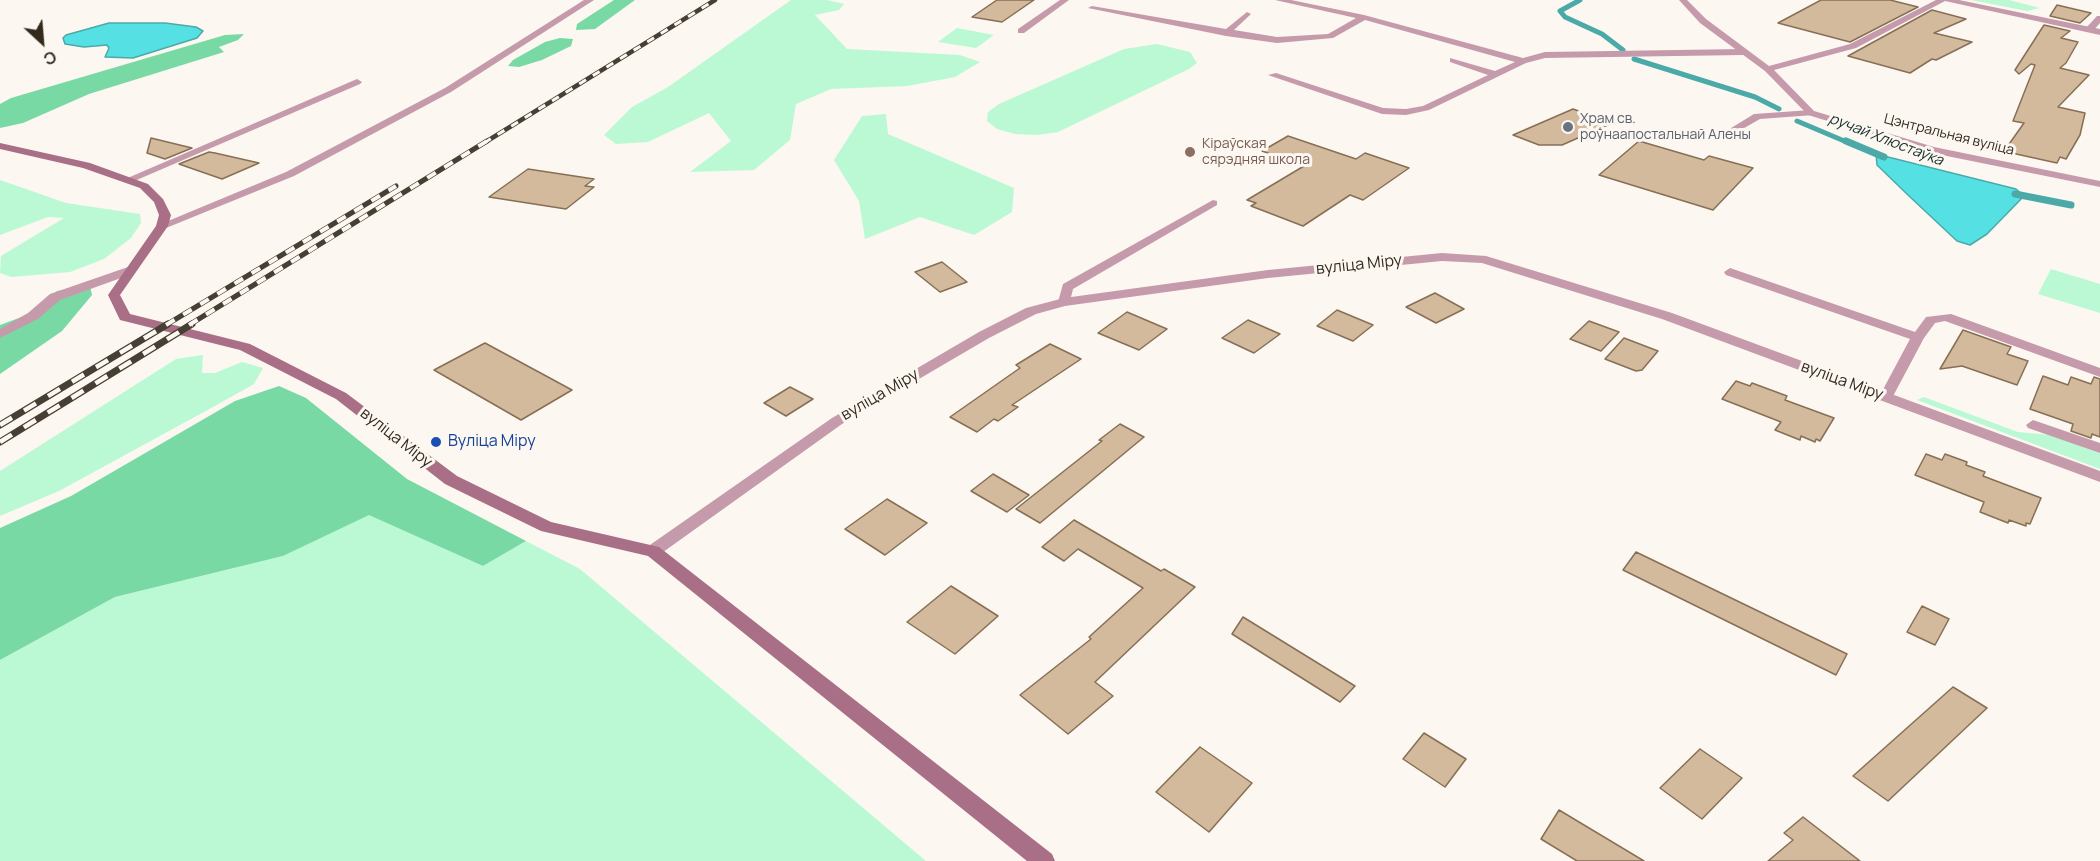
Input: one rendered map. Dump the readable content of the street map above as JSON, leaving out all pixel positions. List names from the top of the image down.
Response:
{
  "streets": {
    "street": ["Цэнтральная вуліца", "вуліца Міру"]
  },
  "water": ["ручай Хлюстаўка"],
  "places": ["Храм св. роўнаапостальнай Алены", "Кіраўская сярэдняя школа", "Вуліца Міру"],
  "north": "bottom right"
}
